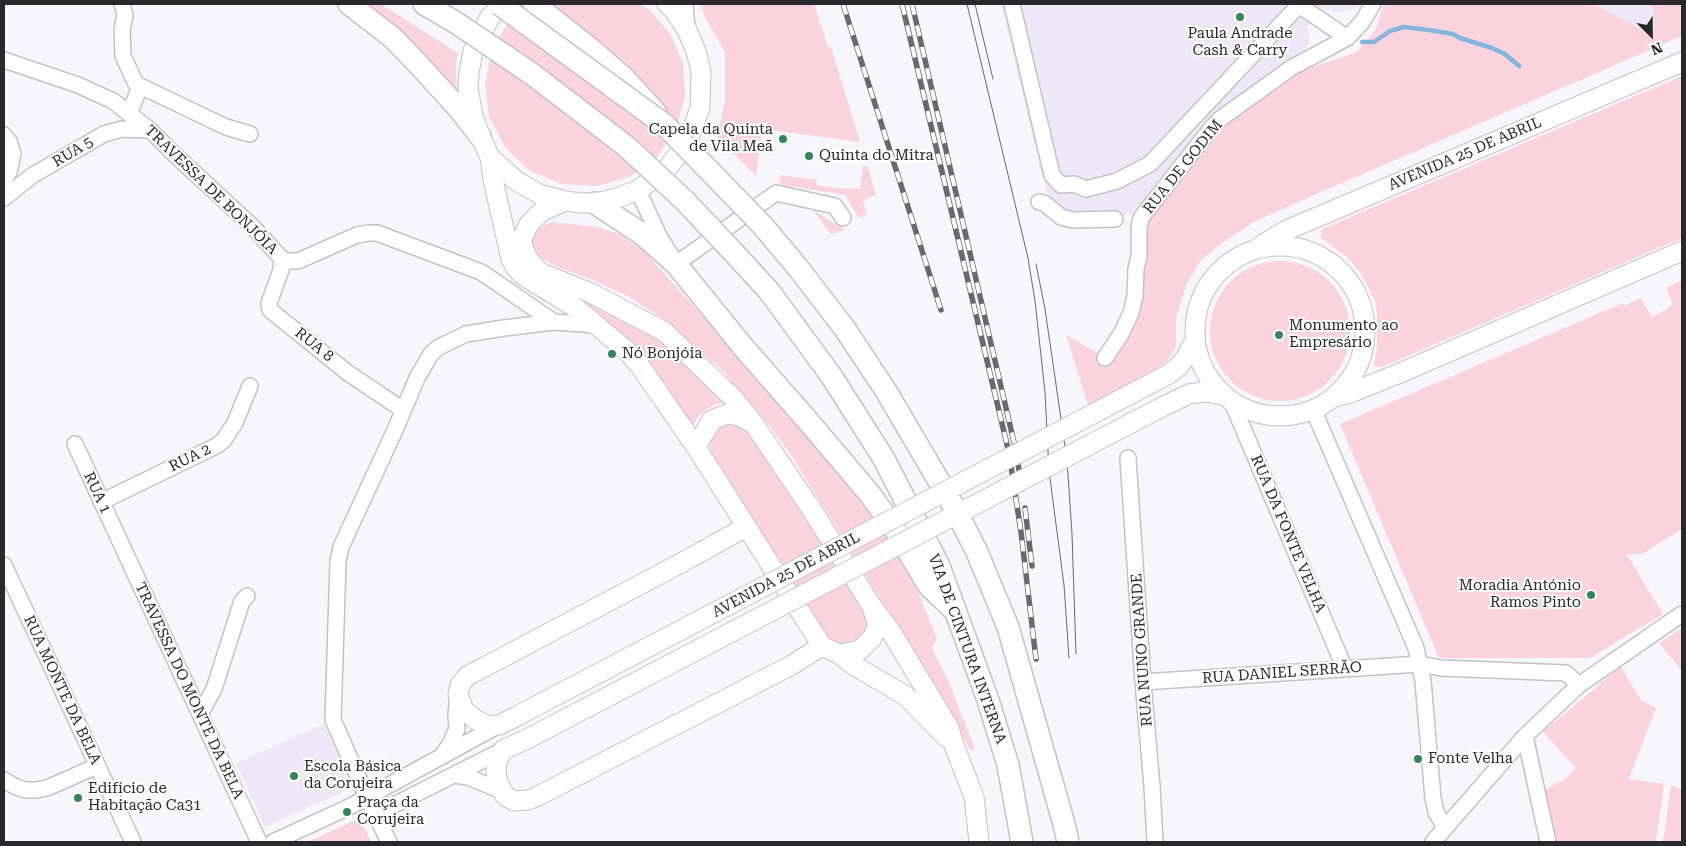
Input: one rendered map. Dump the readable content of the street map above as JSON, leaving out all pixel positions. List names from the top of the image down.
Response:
{
  "streets": {
    "highway": ["VIA DE CINTURA INTERNA"],
    "main road": ["AVENIDA 25 DE ABRIL"],
    "street": [
      "RUA 5",
      "RUA DE GODIM",
      "TRAVESSA DE BONJÓIA",
      "RUA 8",
      "RUA 2",
      "RUA 1",
      "RUA DA FONTE VELHA",
      "RUA NUNO GRANDE",
      "RUA DANIEL SERRÃO",
      "RUA MONTE DA BELA",
      "TRAVESSA DO MONTE DA BELA"
    ]
  },
  "crossings": [
    ["RUA 5", "TRAVESSA DE BONJÓIA"],
    ["AVENIDA 25 DE ABRIL", "RUA DA FONTE VELHA"],
    ["TRAVESSA DE BONJÓIA", "RUA 8"],
    ["RUA 2", "RUA 1"],
    ["RUA 1", "TRAVESSA DO MONTE DA BELA"],
    ["RUA DA FONTE VELHA", "RUA DANIEL SERRÃO"],
    ["RUA NUNO GRANDE", "RUA DANIEL SERRÃO"]
  ],
  "places": [
    "Paula Andrade Cash & Carry",
    "Capela da Quinta de Vila Meã",
    "Quinta do Mitra",
    "Monumento ao Empresário",
    "Nó Bonjóia",
    "Moradia António Ramos Pinto",
    "Fonte Velha",
    "Escola Básica da Corujeira",
    "Edifício de Habitação Ca31",
    "Praça da Corujeira"
  ],
  "north": "bottom right"
}
